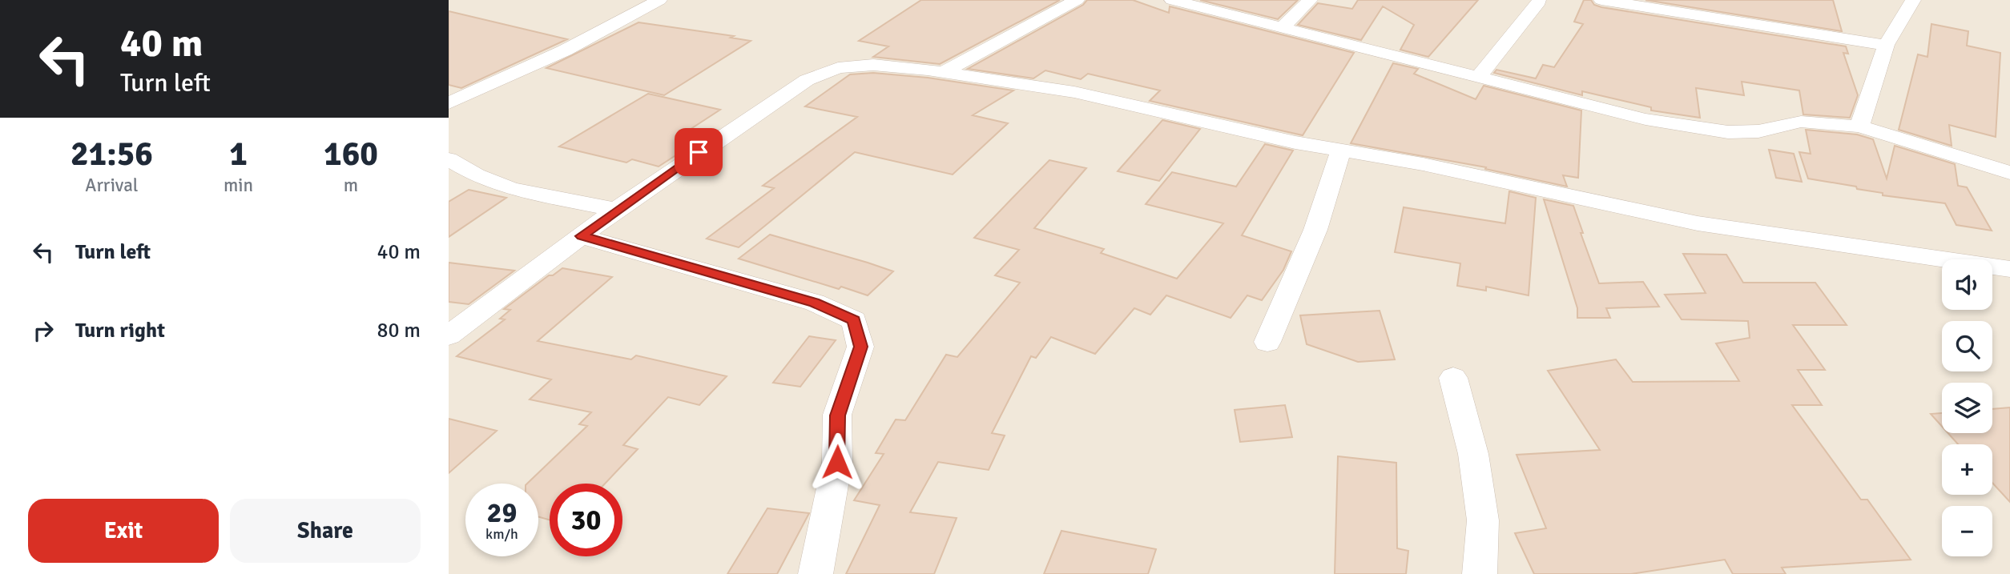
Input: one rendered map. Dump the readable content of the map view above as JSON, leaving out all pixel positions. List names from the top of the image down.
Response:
{
  "page": {
    "turn": ["40 m", "Turn left"],
    "eta": [
      "21:56",
      "Arrival",
      "1",
      "min",
      "160",
      "m"
    ],
    "list": [
      {
        "name": "Turn left",
        "value": "40 m"
      },
      {
        "name": "Turn right",
        "value": "80 m"
      }
    ],
    "map_buttons": ["+", "−"],
    "speed": "29 km/h",
    "limit": "30",
    "buttons": ["Exit", "Share"]
  }
}
